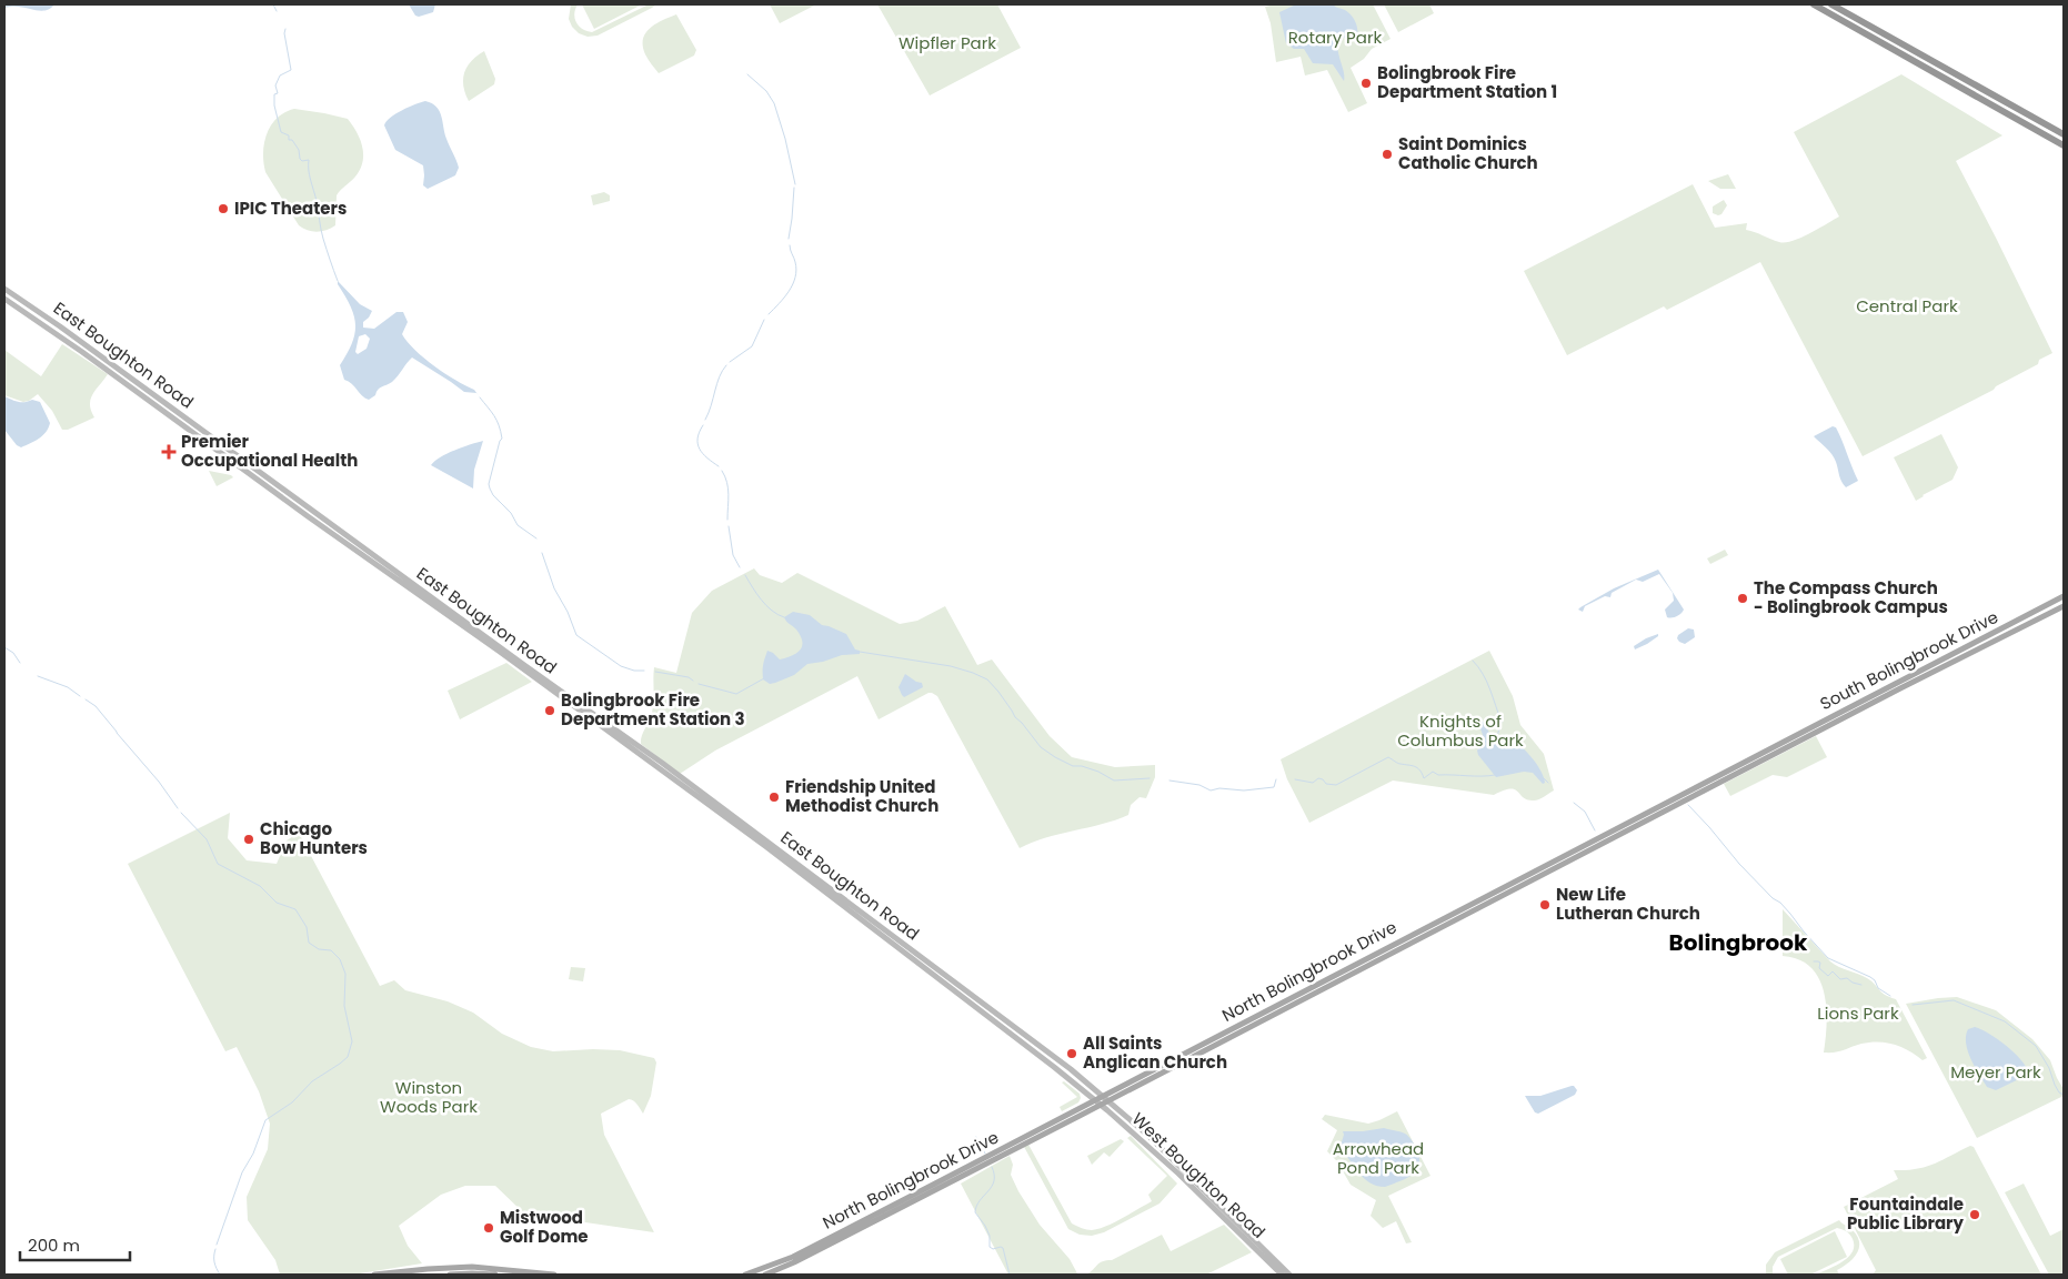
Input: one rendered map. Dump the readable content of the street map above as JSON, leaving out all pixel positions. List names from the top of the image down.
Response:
{
  "streets": {
    "main road": [
      "East Boughton Road",
      "South Bolingbrook Drive",
      "North Bolingbrook Drive",
      "West Boughton Road"
    ]
  },
  "crossings": [
    ["East Boughton Road", "North Bolingbrook Drive"],
    ["East Boughton Road", "West Boughton Road"],
    ["South Bolingbrook Drive", "North Bolingbrook Drive"],
    ["North Bolingbrook Drive", "West Boughton Road"]
  ],
  "districts": ["Bolingbrook"],
  "parks": [
    "Rotary Park",
    "Wipfler Park",
    "Central Park",
    "Knights of Columbus Park",
    "Lions Park",
    "Meyer Park",
    "Winston Woods Park",
    "Arrowhead Pond Park"
  ],
  "places": {
    "other": [
      "Bolingbrook Fire Department Station 1",
      "Saint Dominics Catholic Church",
      "IPIC Theaters",
      "The Compass Church - Bolingbrook Campus",
      "Bolingbrook Fire Department Station 3",
      "Friendship United Methodist Church",
      "Chicago Bow Hunters",
      "New Life Lutheran Church",
      "All Saints Anglican Church",
      "Fountaindale Public Library",
      "Mistwood Golf Dome"
    ],
    "health": ["Premier Occupational Health"]
  },
  "scale_bar": "200 m"
}
